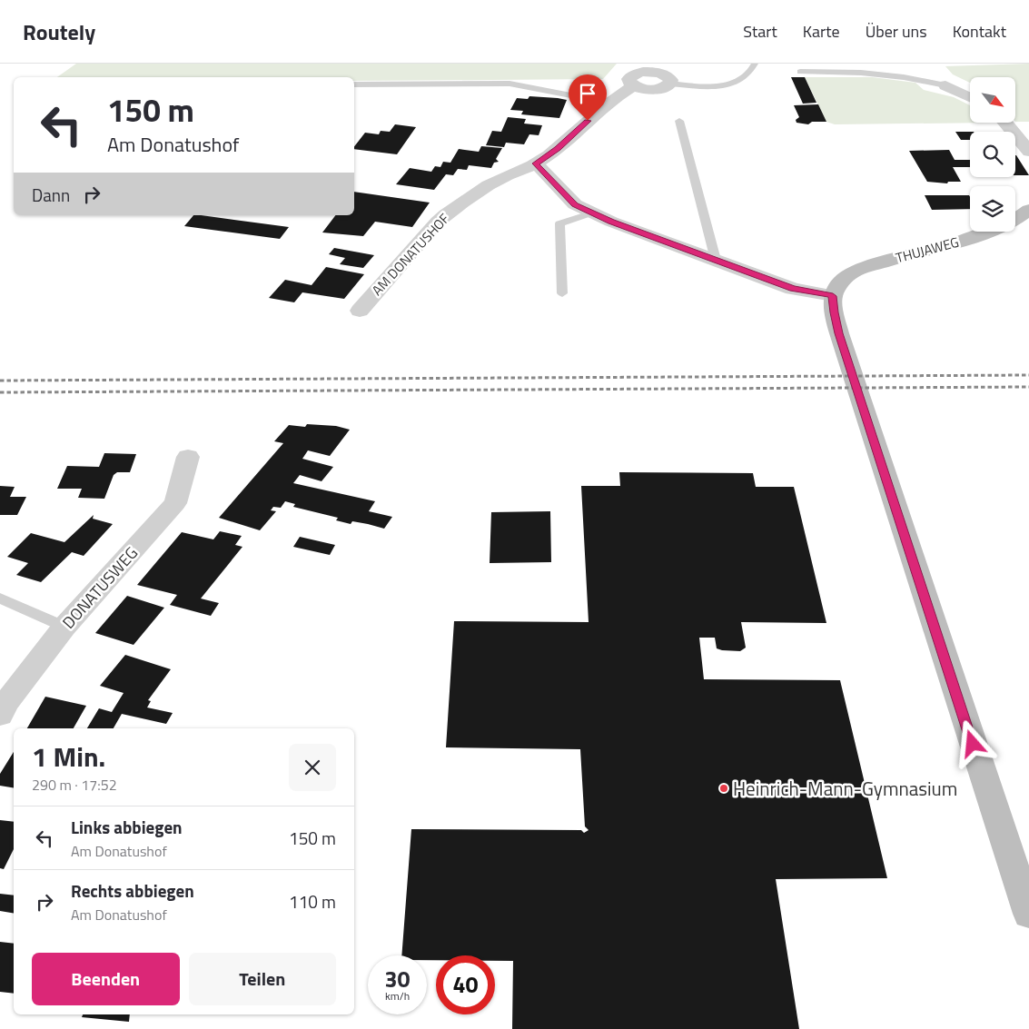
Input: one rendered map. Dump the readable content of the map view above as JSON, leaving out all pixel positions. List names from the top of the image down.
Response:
{
  "streets": {
    "street": ["THUJAWEG", "AM DONATUSHOF", "DONATUSWEG"]
  },
  "places": ["Heinrich-Mann-Gymnasium"],
  "north": "bottom right",
  "page": {
    "header": "Routely",
    "nav": [
      "Start",
      "Karte",
      "Über uns",
      "Kontakt"
    ],
    "turn": ["150 m", "Am Donatushof"],
    "then": "Dann",
    "heading": ["1 Min.", "290 m · 17:52"],
    "list": [
      {
        "name": "Links abbiegen",
        "note": "Am Donatushof",
        "value": "150 m"
      },
      {
        "name": "Rechts abbiegen",
        "note": "Am Donatushof",
        "value": "110 m"
      }
    ],
    "buttons": ["Beenden", "Teilen"],
    "speed": "30 km/h",
    "limit": "40"
  }
}
